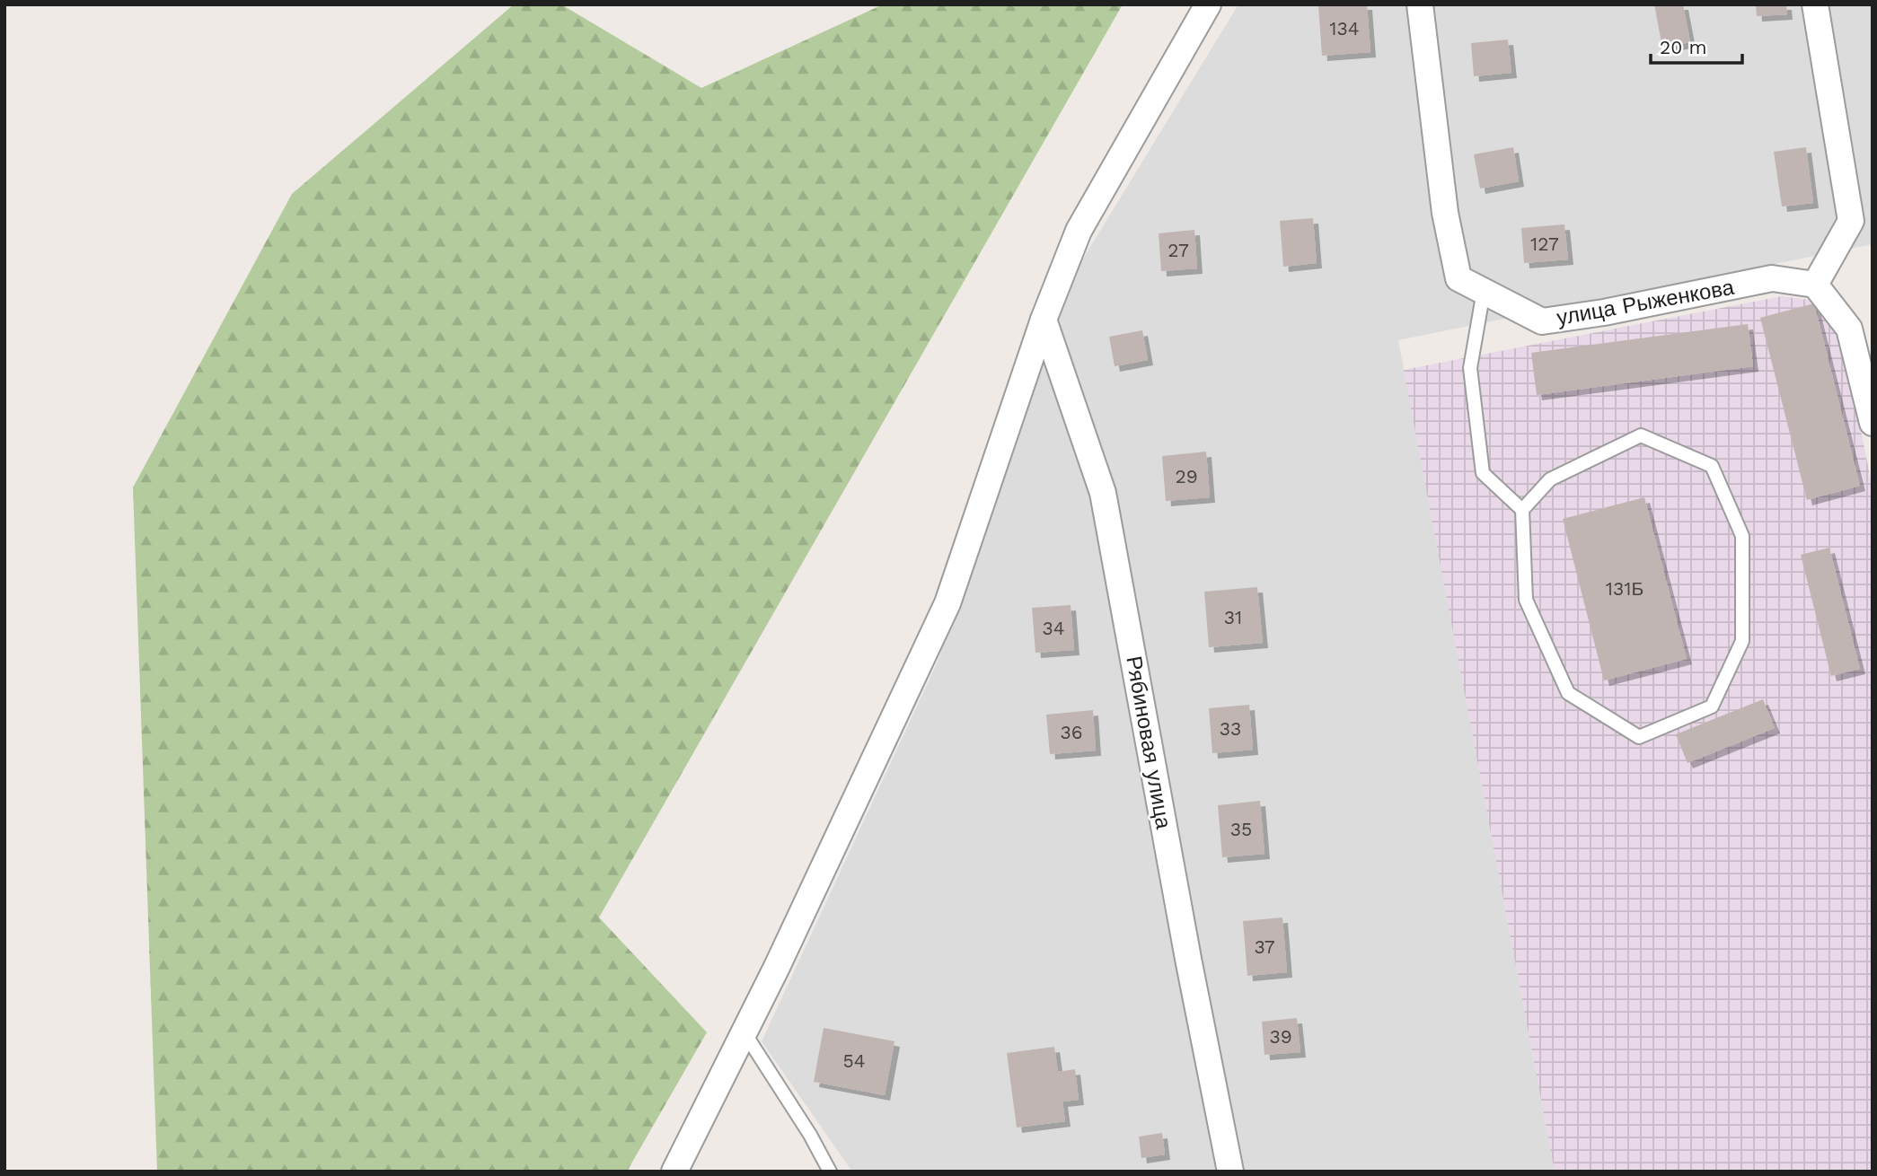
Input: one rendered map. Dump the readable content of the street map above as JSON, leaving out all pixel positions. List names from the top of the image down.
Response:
{
  "streets": {
    "street": ["улица Рыженкова", "Рябиновая улица"]
  },
  "house_numbers": [
    "134",
    "127",
    "27",
    "29",
    "131Б",
    "31",
    "34",
    "33",
    "36",
    "35",
    "37",
    "39",
    "54"
  ],
  "scale_bar": "20 m"
}
